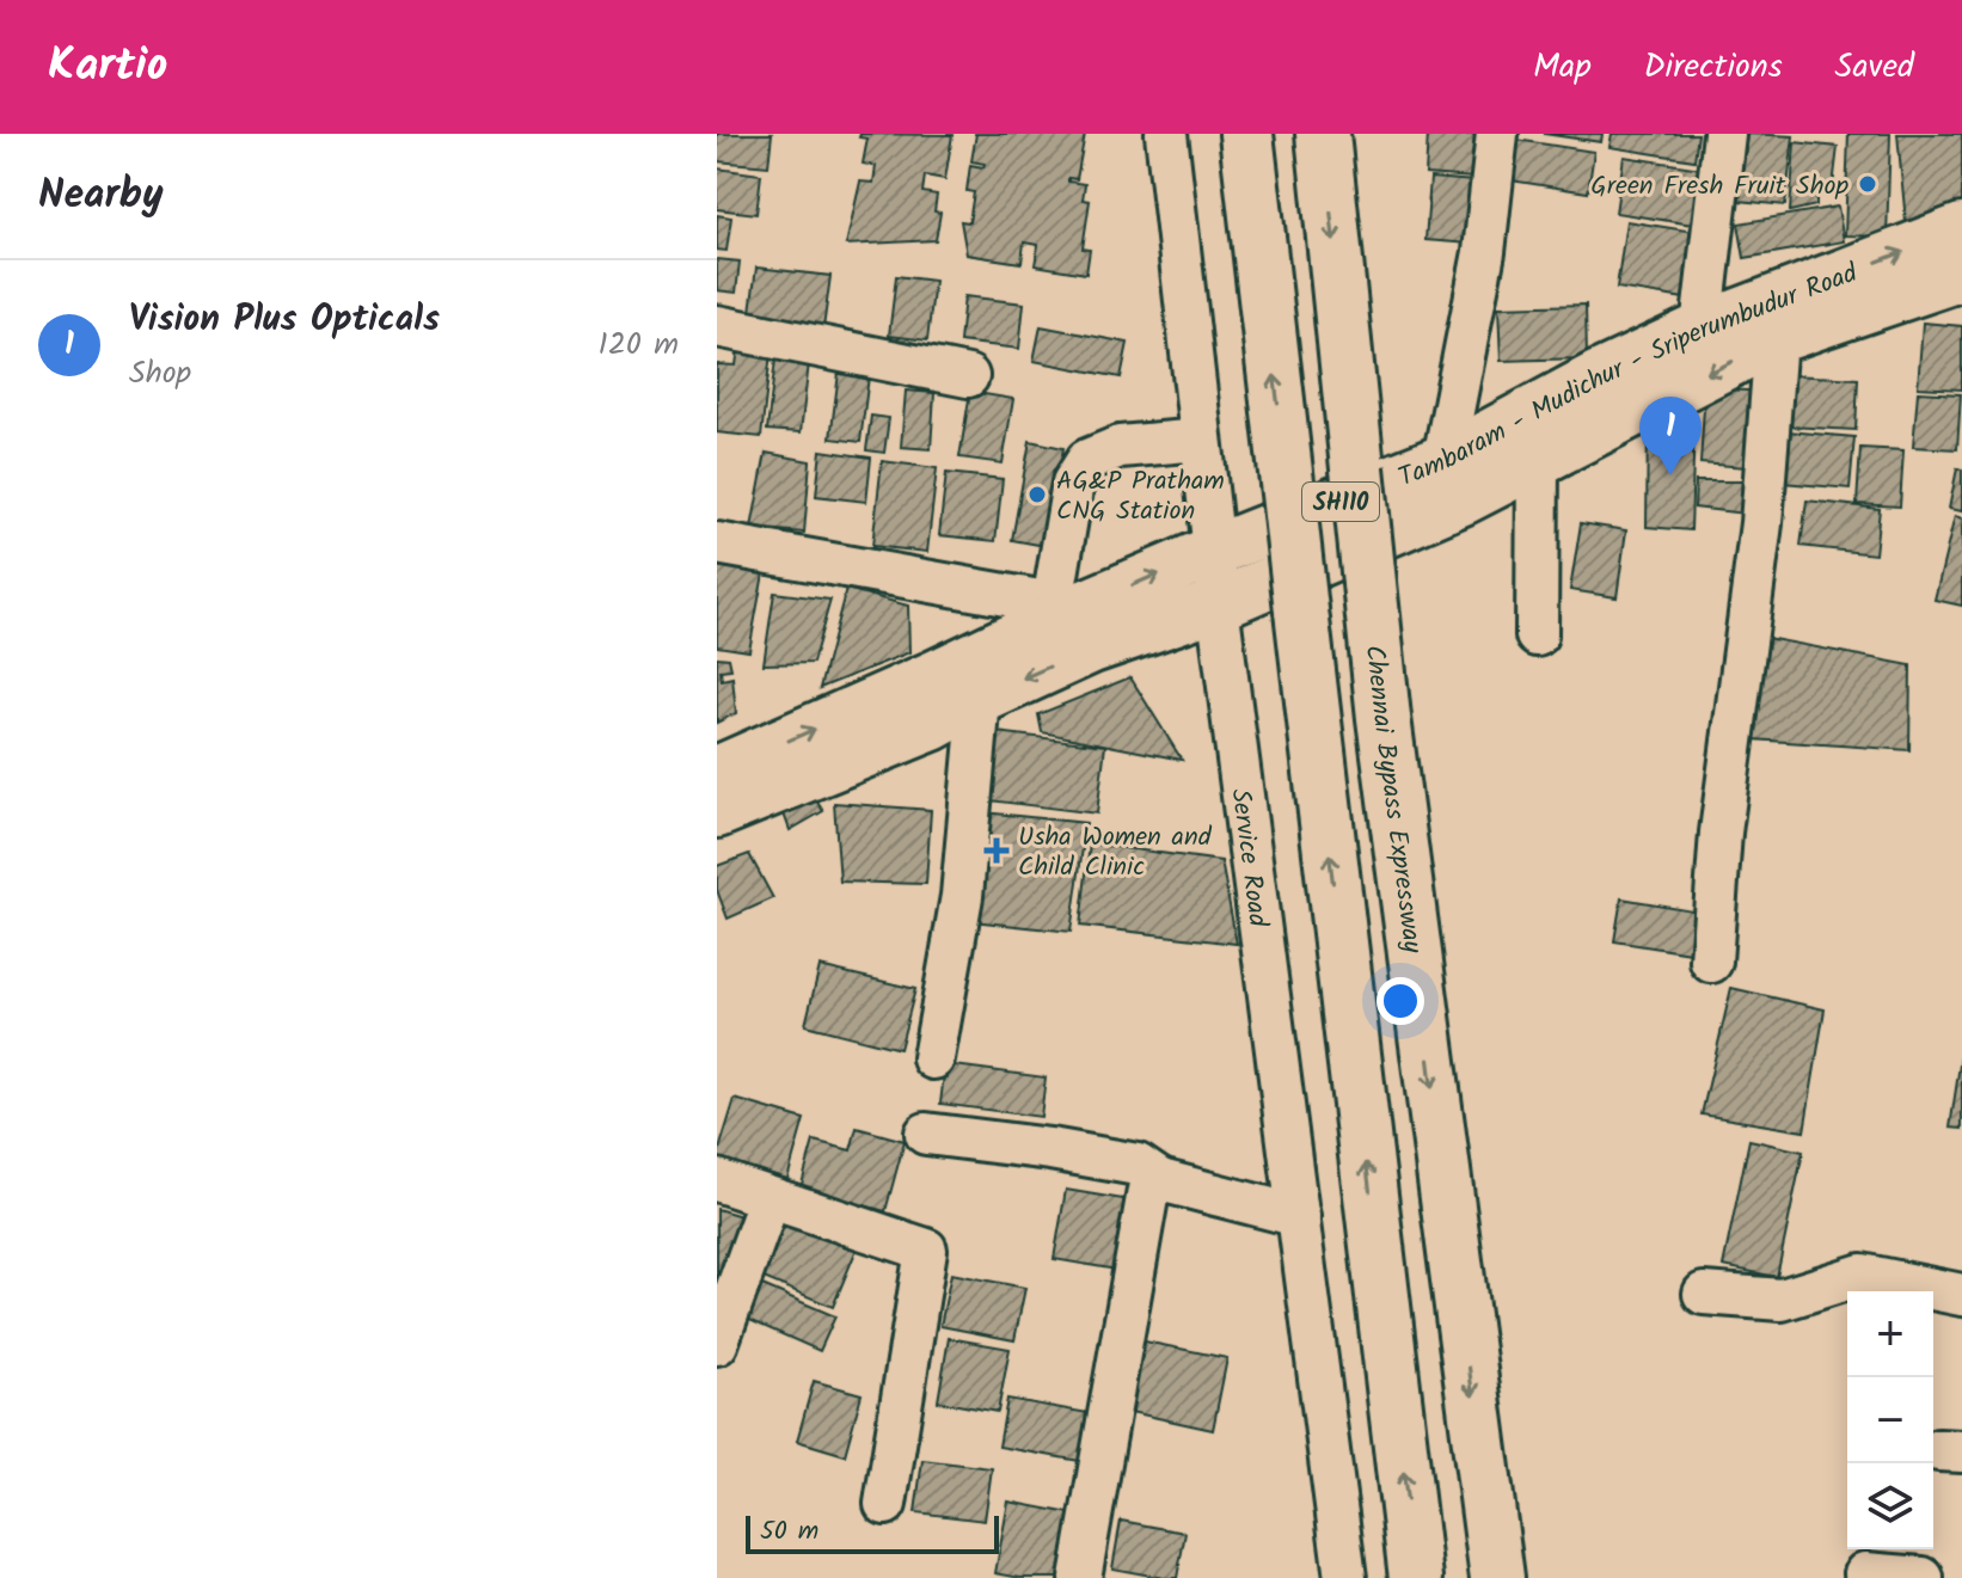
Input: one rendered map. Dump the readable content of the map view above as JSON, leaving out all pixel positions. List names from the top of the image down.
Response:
{
  "streets": {
    "highway": ["Chennai Bypass Expressway"],
    "main road": ["Tambaram - Mudichur - Sriperumbudur Road", "SH110"],
    "street": ["Service Road"]
  },
  "crossings": [
    ["Tambaram - Mudichur - Sriperumbudur Road", "Service Road"]
  ],
  "places": {
    "other": ["Green Fresh Fruit Shop", "AG&P Pratham CNG Station"],
    "health": ["Usha Women and Child Clinic"]
  },
  "scale_bar": "50 m",
  "page": {
    "header": "Kartio",
    "nav": ["Map", "Directions", "Saved"],
    "heading": "Nearby",
    "list": [
      {
        "mark": "1",
        "name": "Vision Plus Opticals",
        "note": "Shop",
        "value": "120 m"
      }
    ],
    "pins": "1",
    "map_buttons": ["+", "−"],
    "scale": "50 m"
  }
}
